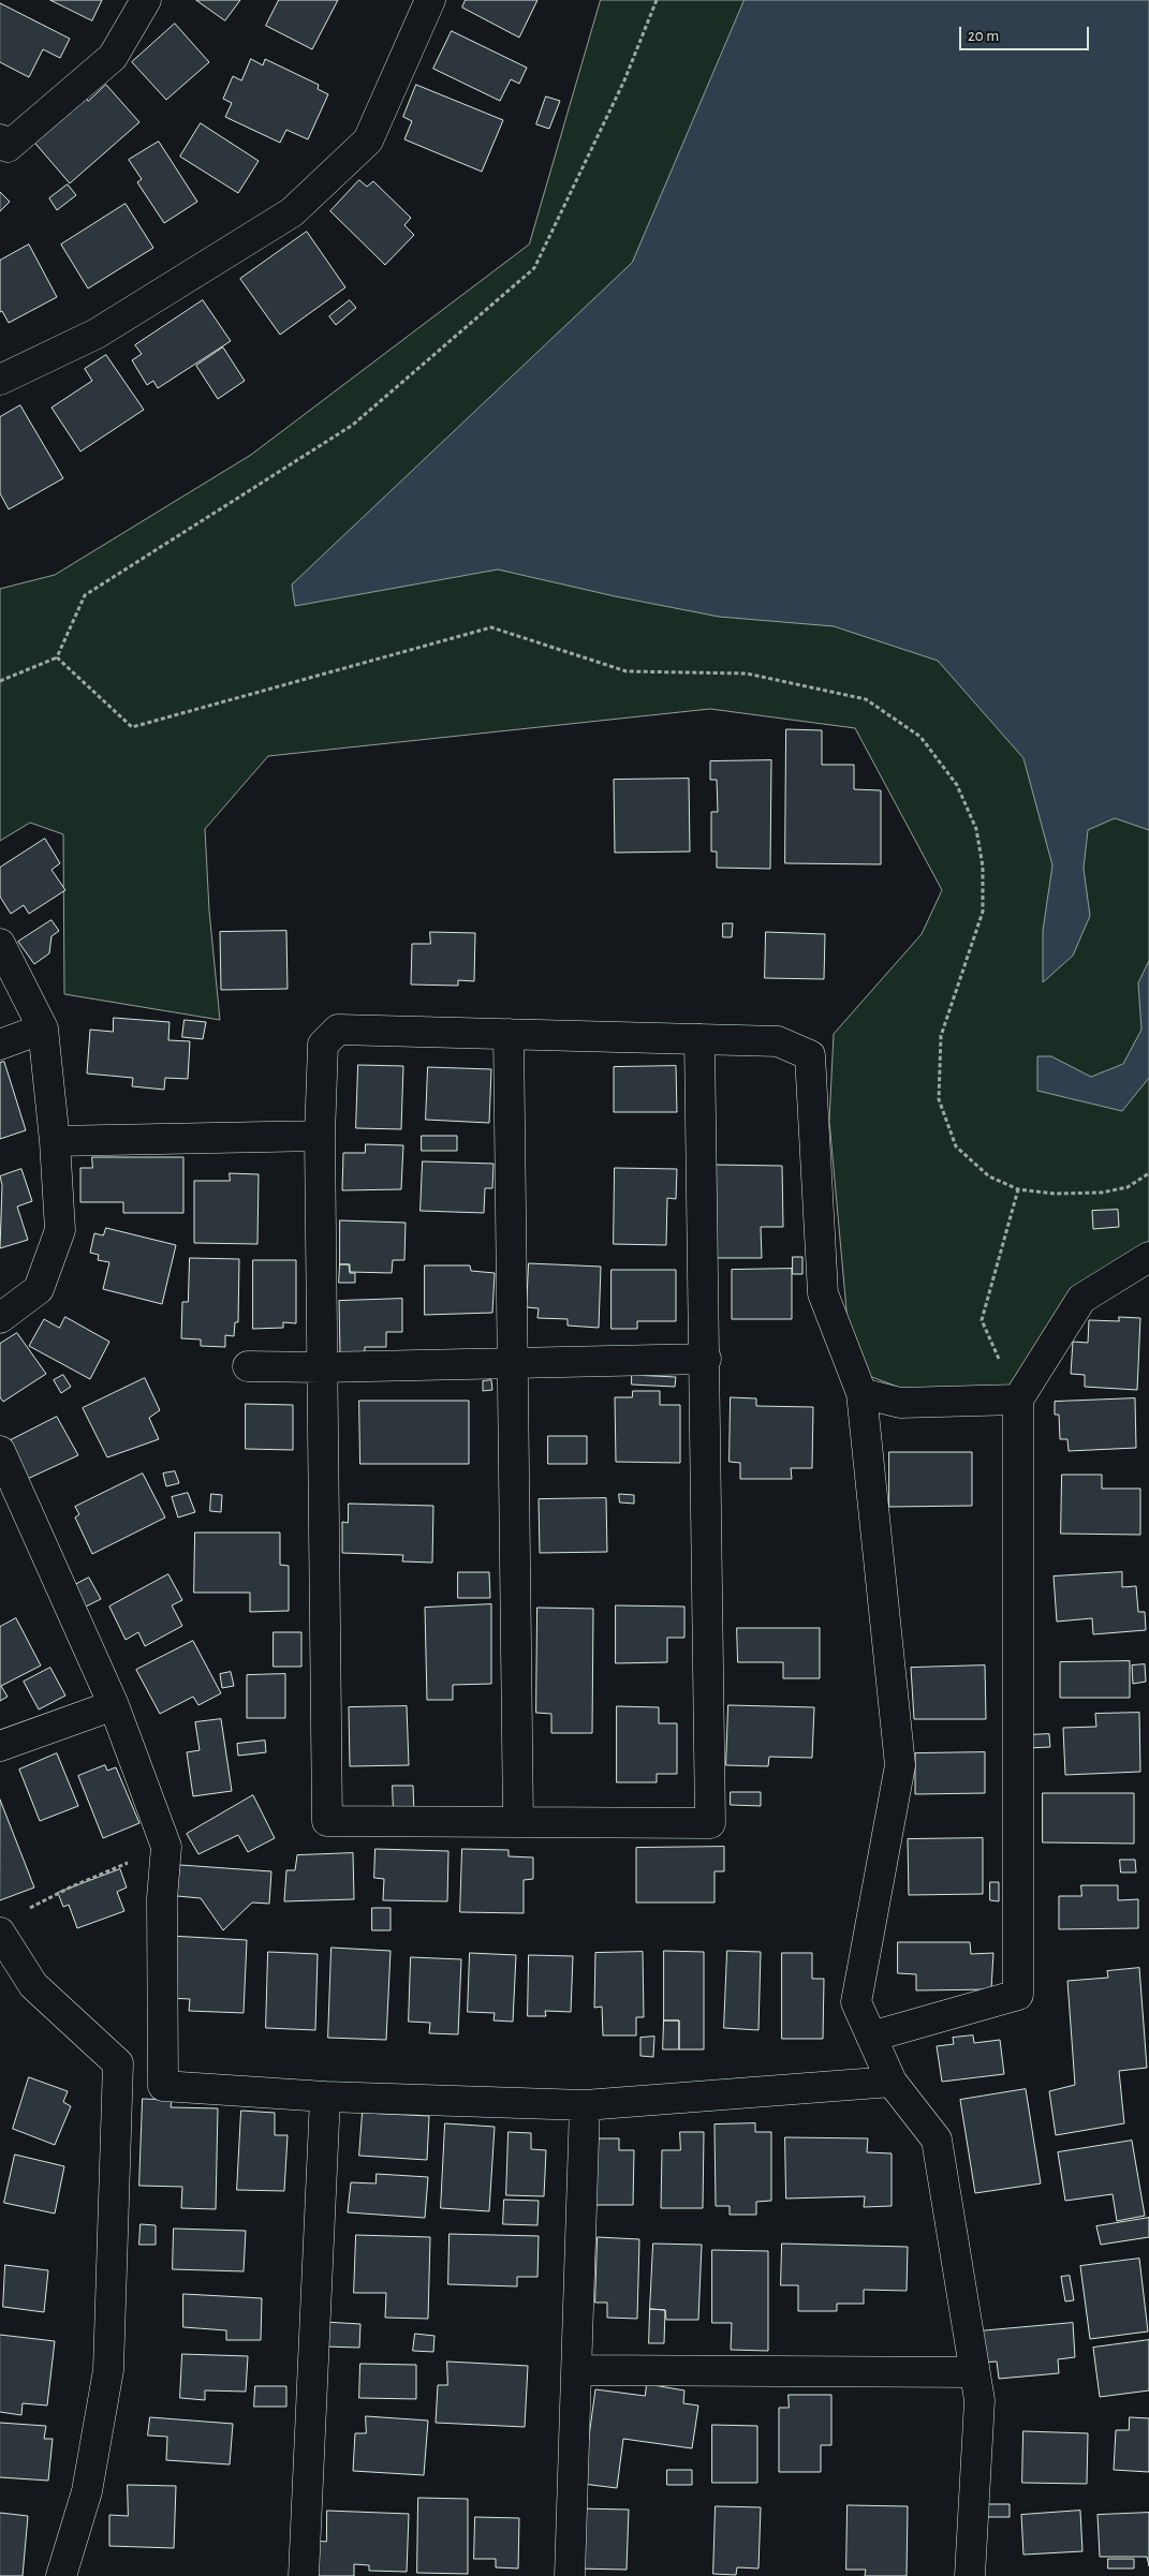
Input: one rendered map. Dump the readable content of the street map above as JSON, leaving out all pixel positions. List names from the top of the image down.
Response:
{
  "scale_bar": "20 m"
}
